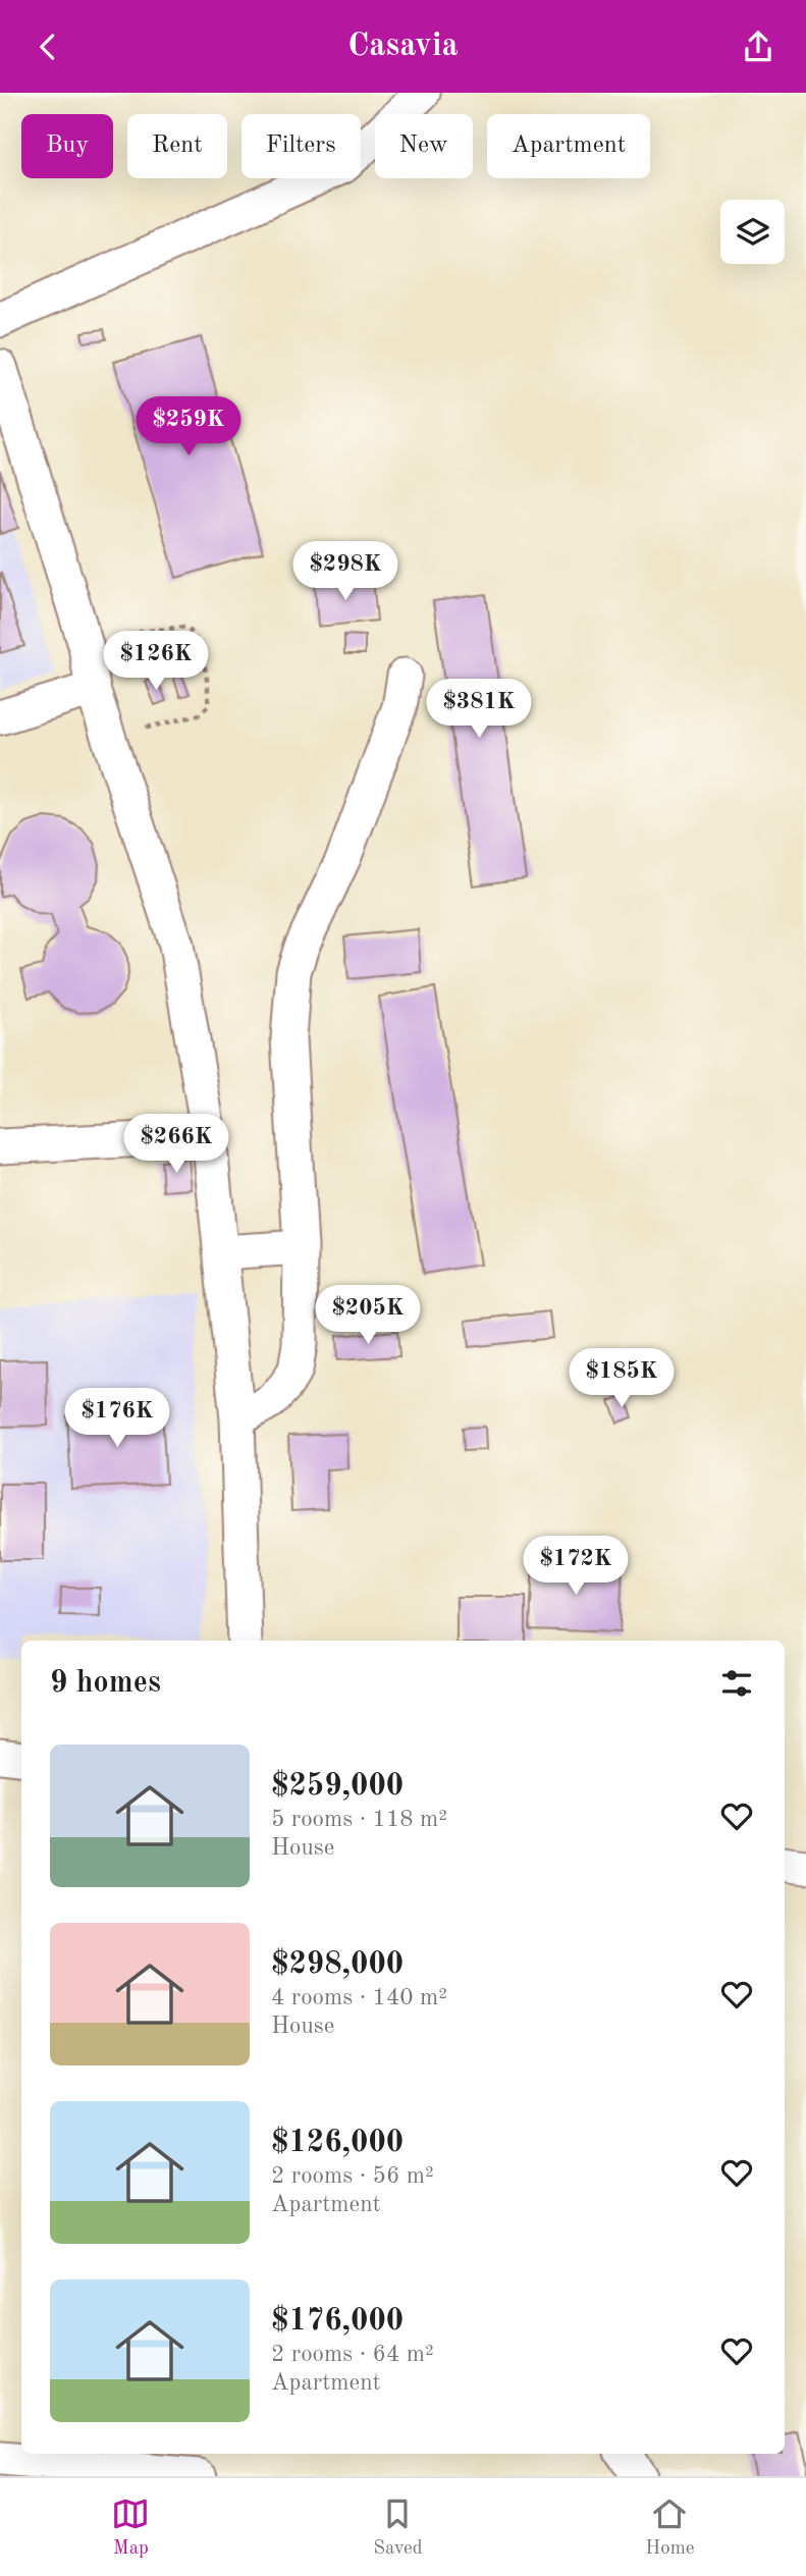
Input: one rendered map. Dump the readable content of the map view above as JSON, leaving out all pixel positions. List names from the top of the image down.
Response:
{
  "page": {
    "header": "Casavia",
    "chip": [
      "Buy",
      "Rent",
      "Filters",
      "New",
      "Apartment"
    ],
    "price": [
      "$259K",
      "$298K",
      "$126K",
      "$381K",
      "$266K",
      "$205K",
      "$185K",
      "$176K",
      "$172K"
    ],
    "heading": "9 homes",
    "list": [
      {
        "name": "$259,000",
        "note": "5 rooms · 118 m² · House"
      },
      {
        "name": "$298,000",
        "note": "4 rooms · 140 m² · House"
      },
      {
        "name": "$126,000",
        "note": "2 rooms · 56 m² · Apartment"
      },
      {
        "name": "$176,000",
        "note": "2 rooms · 64 m² · Apartment"
      }
    ],
    "tabs": ["Map", "Saved", "Home"]
  }
}
